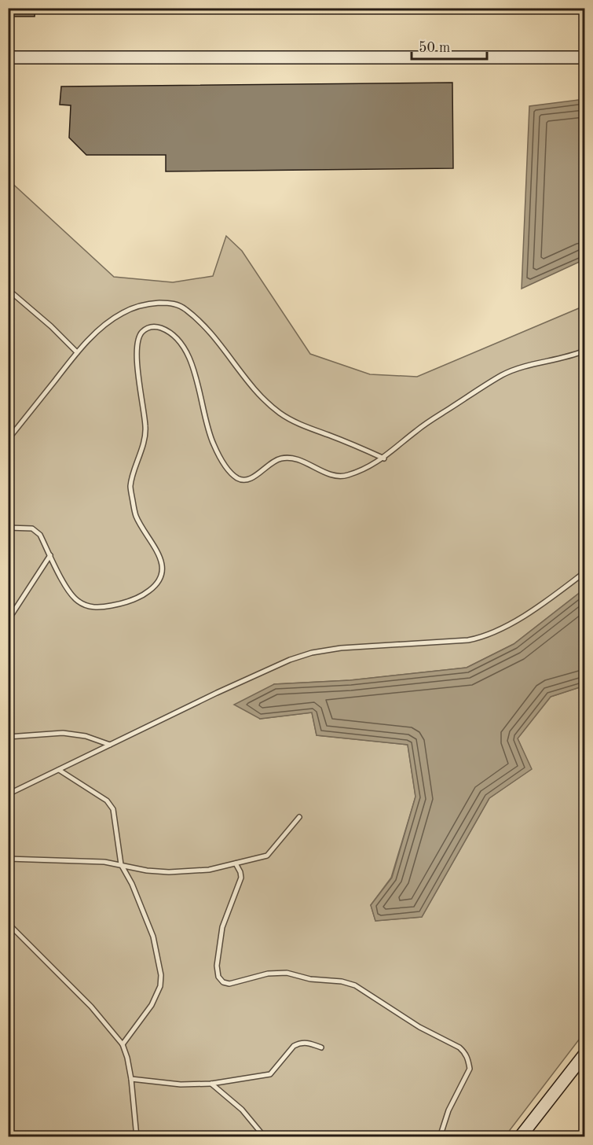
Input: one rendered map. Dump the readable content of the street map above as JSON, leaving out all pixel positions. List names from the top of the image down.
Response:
{
  "scale_bar": "50 m"
}
